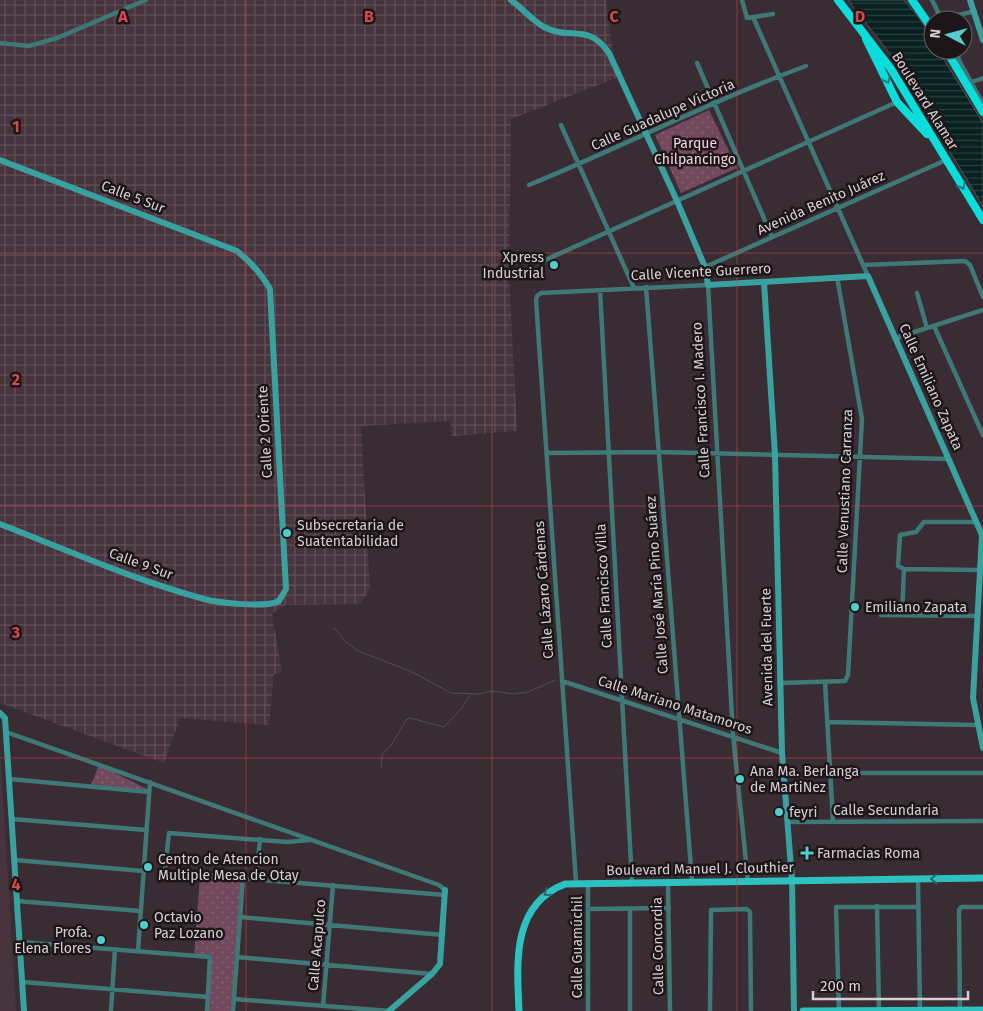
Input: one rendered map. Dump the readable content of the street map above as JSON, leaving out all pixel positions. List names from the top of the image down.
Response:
{
  "streets": {
    "highway": ["Boulevard Alamar"],
    "main road": ["Boulevard Manuel J. Clouthier"],
    "street": [
      "Calle Guadalupe Victoria",
      "Calle 5 Sur",
      "Avenida Benito Juárez",
      "Calle Vicente Guerrero",
      "Calle Emiliano Zapata",
      "Calle Francisco I. Madero",
      "Calle 2 Oriente",
      "Calle Venustiano Carranza",
      "Calle 9 Sur",
      "Calle José María Pino Suárez",
      "Calle Francisco Villa",
      "Calle Lázaro Cárdenas",
      "Avenida del Fuerte",
      "Calle Mariano Matamoros",
      "Calle Secundaria",
      "Calle Acapulco",
      "Calle Concordia",
      "Calle Guamúchil"
    ]
  },
  "crossings": [
    ["Boulevard Alamar", "Avenida Benito Juárez"],
    ["Calle Guadalupe Victoria", "Calle Emiliano Zapata"],
    ["Calle Guadalupe Victoria", "Calle Francisco I. Madero"],
    ["Calle 5 Sur", "Calle 2 Oriente"],
    ["Avenida Benito Juárez", "Calle Emiliano Zapata"],
    ["Avenida Benito Juárez", "Calle Francisco I. Madero"],
    ["Calle Vicente Guerrero", "Calle Emiliano Zapata"],
    ["Calle Vicente Guerrero", "Calle Francisco I. Madero"],
    ["Calle Vicente Guerrero", "Calle Venustiano Carranza"],
    ["Calle Vicente Guerrero", "Calle José María Pino Suárez"],
    ["Calle Vicente Guerrero", "Calle Francisco Villa"],
    ["Calle Vicente Guerrero", "Calle Lázaro Cárdenas"],
    ["Calle Vicente Guerrero", "Avenida del Fuerte"],
    ["Calle Francisco I. Madero", "Calle Mariano Matamoros"],
    ["Calle Francisco I. Madero", "Boulevard Manuel J. Clouthier"],
    ["Calle 2 Oriente", "Calle 9 Sur"],
    ["Calle José María Pino Suárez", "Calle Mariano Matamoros"],
    ["Calle José María Pino Suárez", "Boulevard Manuel J. Clouthier"],
    ["Calle Francisco Villa", "Calle Mariano Matamoros"],
    ["Calle Francisco Villa", "Boulevard Manuel J. Clouthier"],
    ["Calle Lázaro Cárdenas", "Calle Mariano Matamoros"],
    ["Calle Lázaro Cárdenas", "Boulevard Manuel J. Clouthier"],
    ["Avenida del Fuerte", "Calle Mariano Matamoros"],
    ["Avenida del Fuerte", "Calle Secundaria"],
    ["Avenida del Fuerte", "Boulevard Manuel J. Clouthier"],
    ["Boulevard Manuel J. Clouthier", "Calle Concordia"],
    ["Boulevard Manuel J. Clouthier", "Calle Guamúchil"]
  ],
  "parks": ["Parque Chilpancingo"],
  "places": {
    "other": [
      "Xpress Industrial",
      "Subsecretaria de Suatentabilidad",
      "Emiliano Zapata",
      "Ana Ma. Berlanga de MartiNez",
      "feyri",
      "Centro de Atencion Multiple Mesa de Otay",
      "Octavio Paz Lozano",
      "Profa. Elena Flores"
    ],
    "health": ["Farmacias Roma"]
  },
  "scale_bar": "200 m",
  "north": "left",
  "grid": {
    "columns": [
      "A",
      "B",
      "C",
      "D"
    ],
    "rows": [
      "1",
      "2",
      "3",
      "4"
    ]
  }
}
